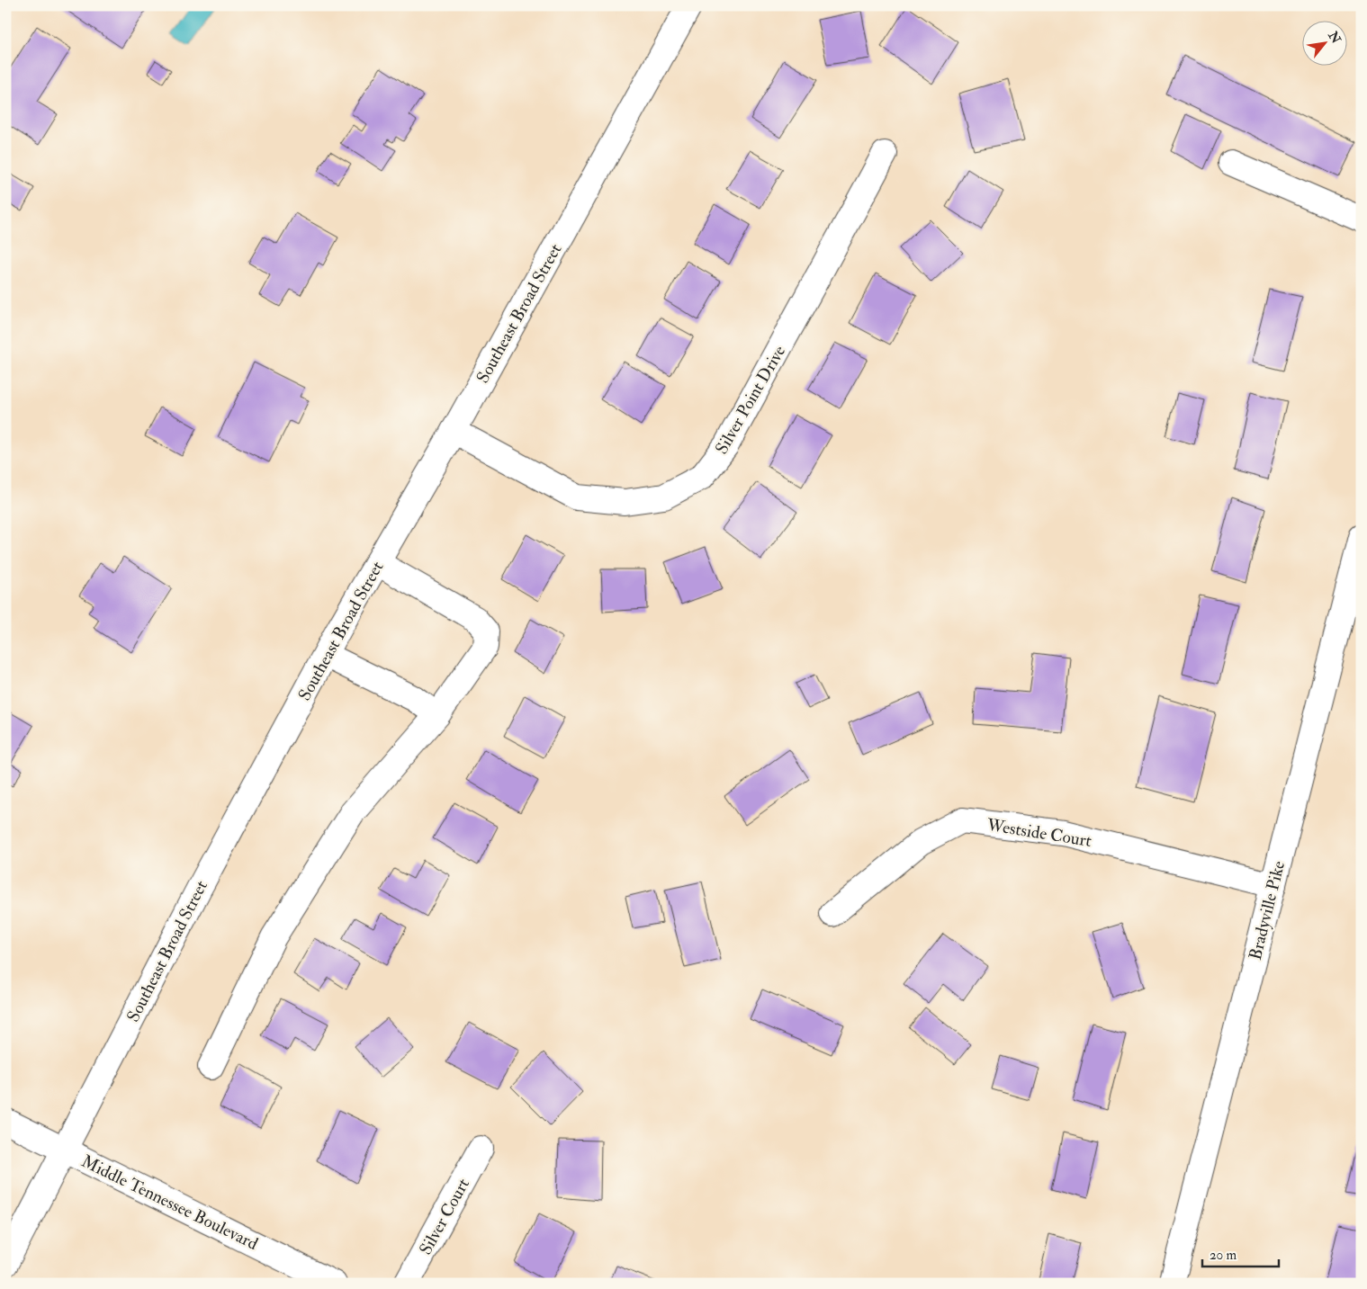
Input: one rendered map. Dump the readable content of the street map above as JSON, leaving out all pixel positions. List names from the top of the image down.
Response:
{
  "streets": {
    "main road": [
      "Southeast Broad Street",
      "Silver Point Drive",
      "Westside Court",
      "Bradyville Pike",
      "Middle Tennessee Boulevard",
      "Silver Court"
    ]
  },
  "crossings": [
    ["Southeast Broad Street", "Silver Point Drive"],
    ["Southeast Broad Street", "Middle Tennessee Boulevard"],
    ["Westside Court", "Bradyville Pike"]
  ],
  "scale_bar": "20 m",
  "north": "top right"
}
